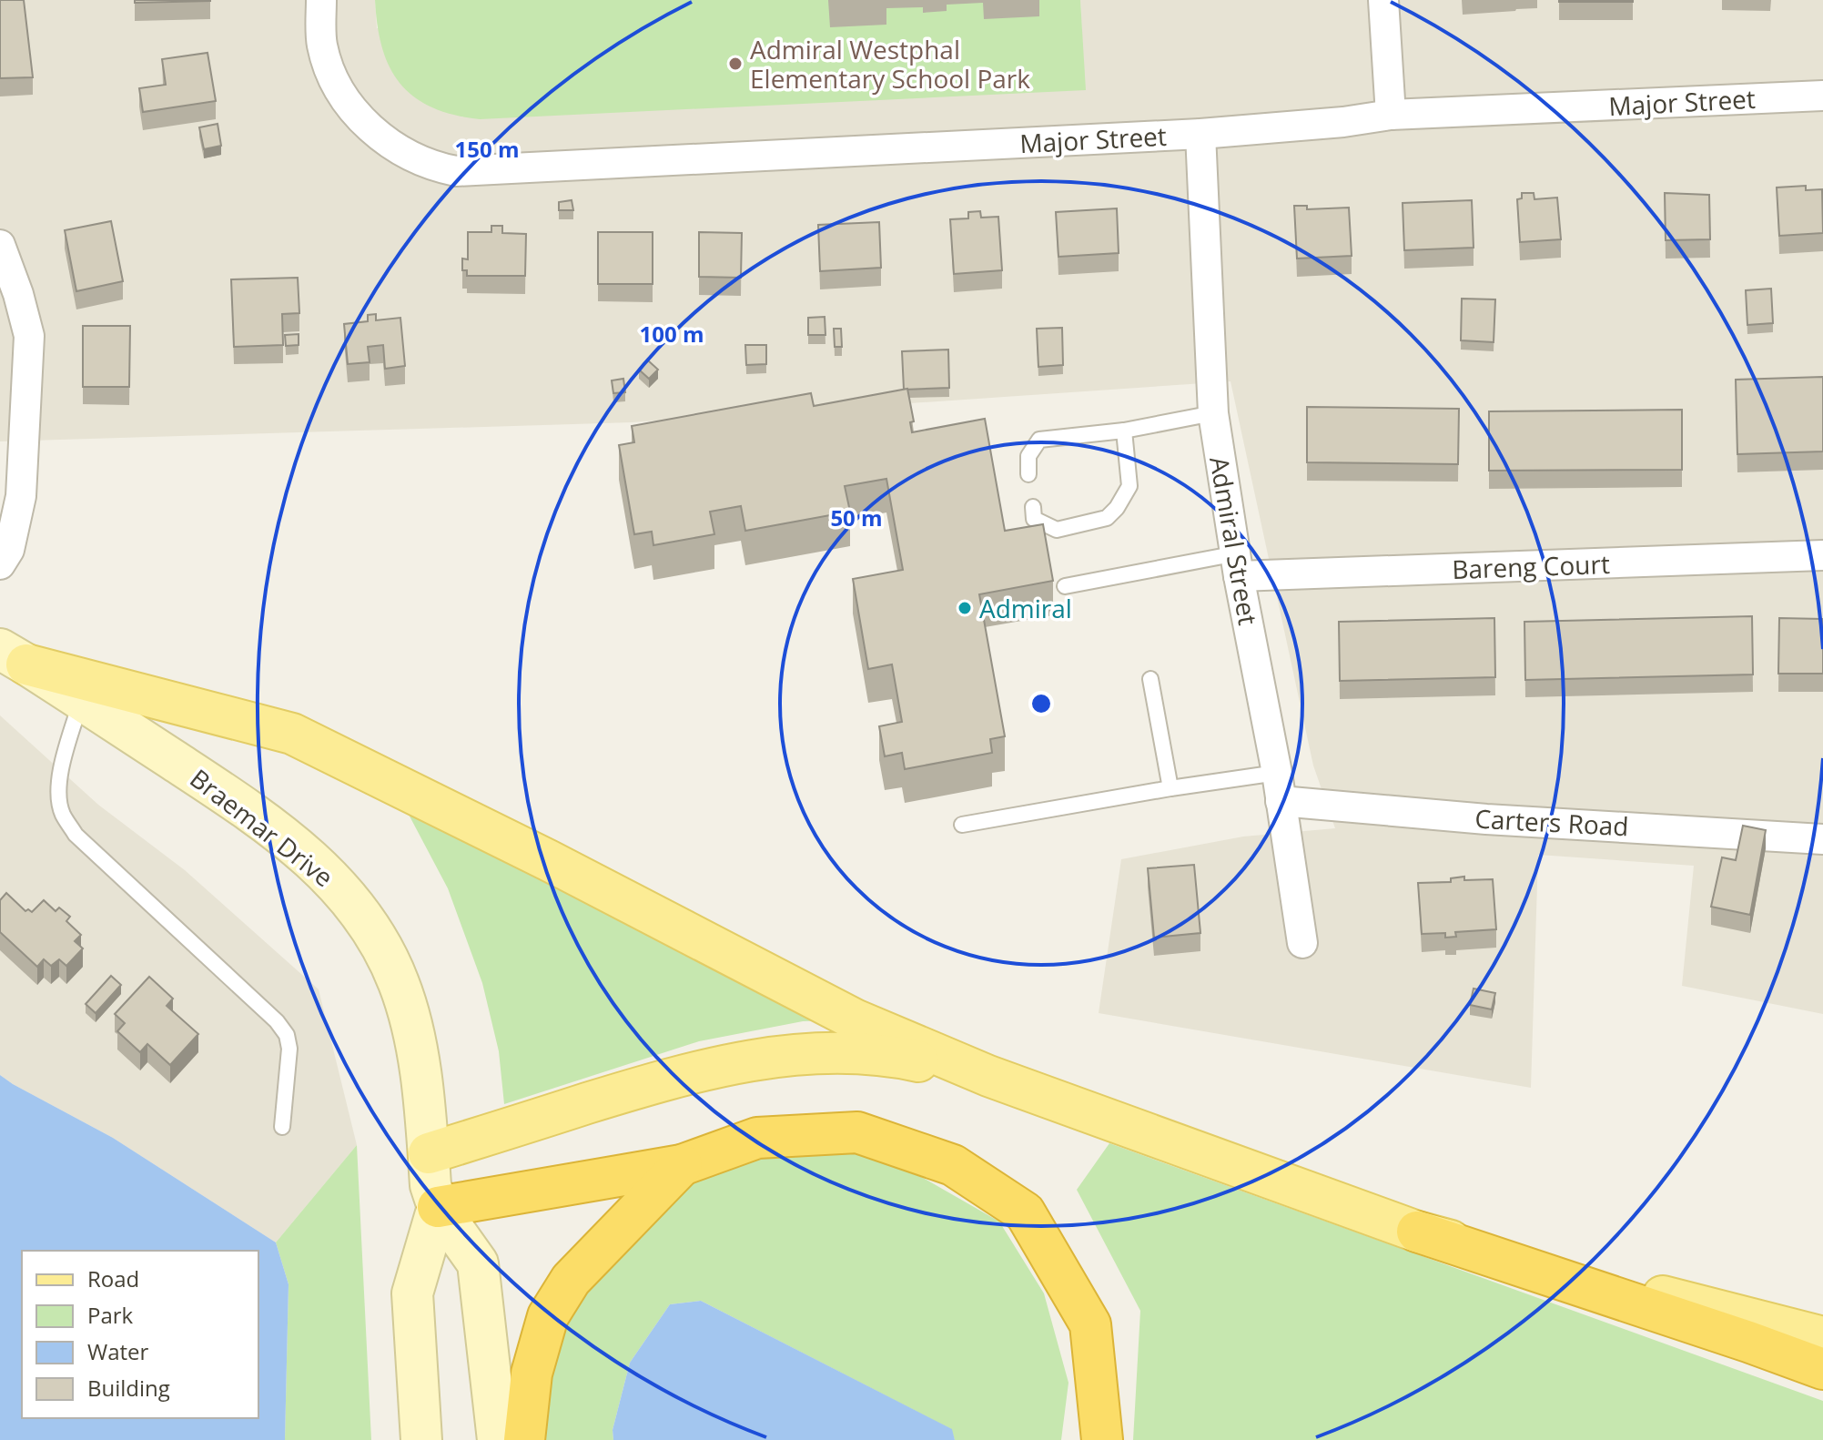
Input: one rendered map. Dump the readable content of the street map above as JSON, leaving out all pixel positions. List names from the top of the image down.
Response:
{
  "streets": {
    "main road": ["Braemar Drive"],
    "street": [
      "Major Street",
      "Admiral Street",
      "Bareng Court",
      "Carters Road"
    ]
  },
  "crossings": [
    ["Major Street", "Admiral Street"],
    ["Admiral Street", "Bareng Court"],
    ["Admiral Street", "Carters Road"]
  ],
  "places": ["Admiral Westphal Elementary School Park", "Admiral"],
  "legend": [
    "Road",
    "Park",
    "Water",
    "Building"
  ],
  "rings": ["150 m", "100 m", "50 m"]
}
